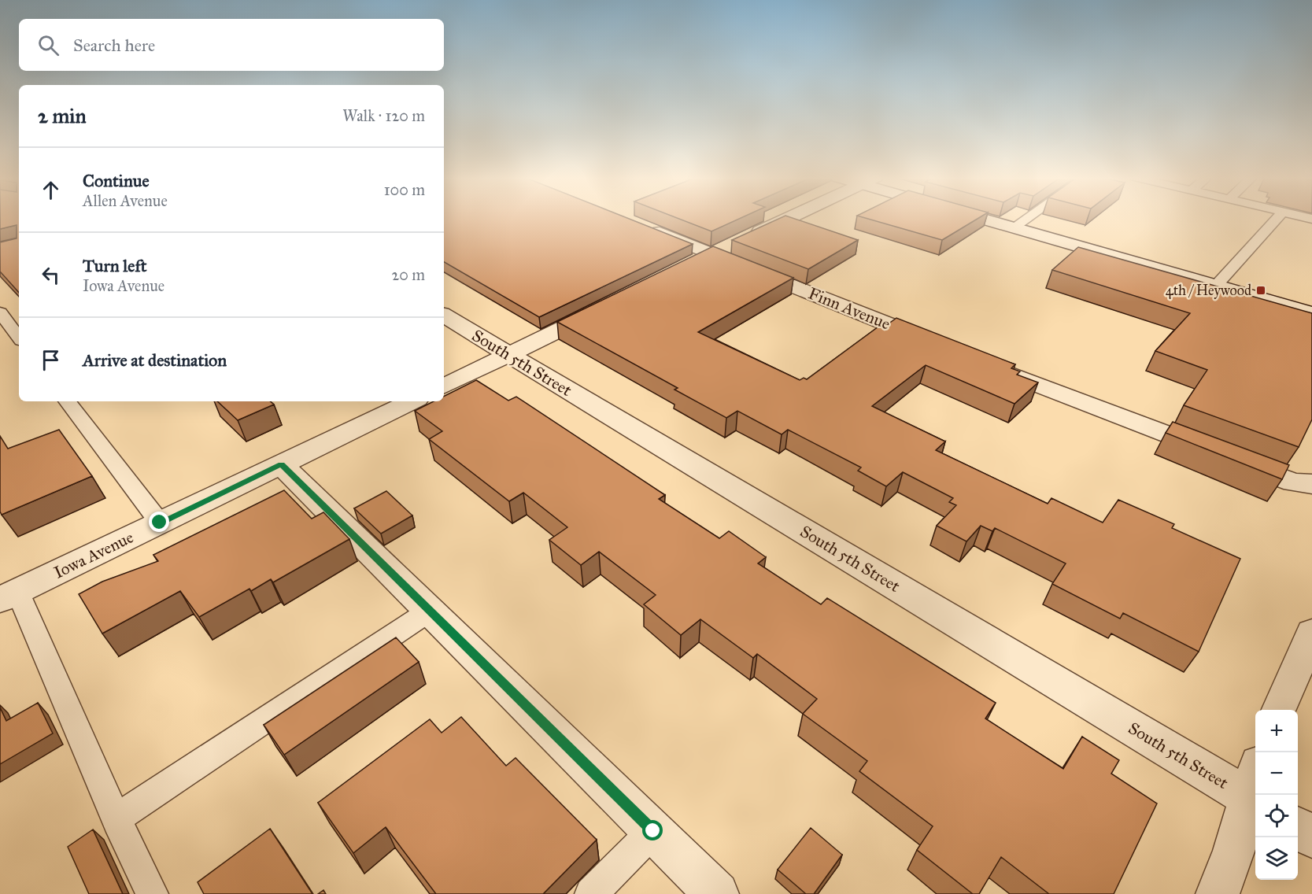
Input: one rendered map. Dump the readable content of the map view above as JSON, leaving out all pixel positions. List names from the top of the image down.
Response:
{
  "streets": {
    "street": ["Finn Avenue", "South 5th Street", "Iowa Avenue"]
  },
  "places": {
    "transit": ["4th / Heywood"]
  },
  "page": {
    "search": "Search here",
    "heading": ["2 min", "Walk · 120 m"],
    "list": [
      ["Continue", "Allen Avenue", "100 m"],
      ["Turn left", "Iowa Avenue", "20 m"],
      "Arrive at destination"
    ],
    "map_buttons": ["+", "−"]
  }
}
